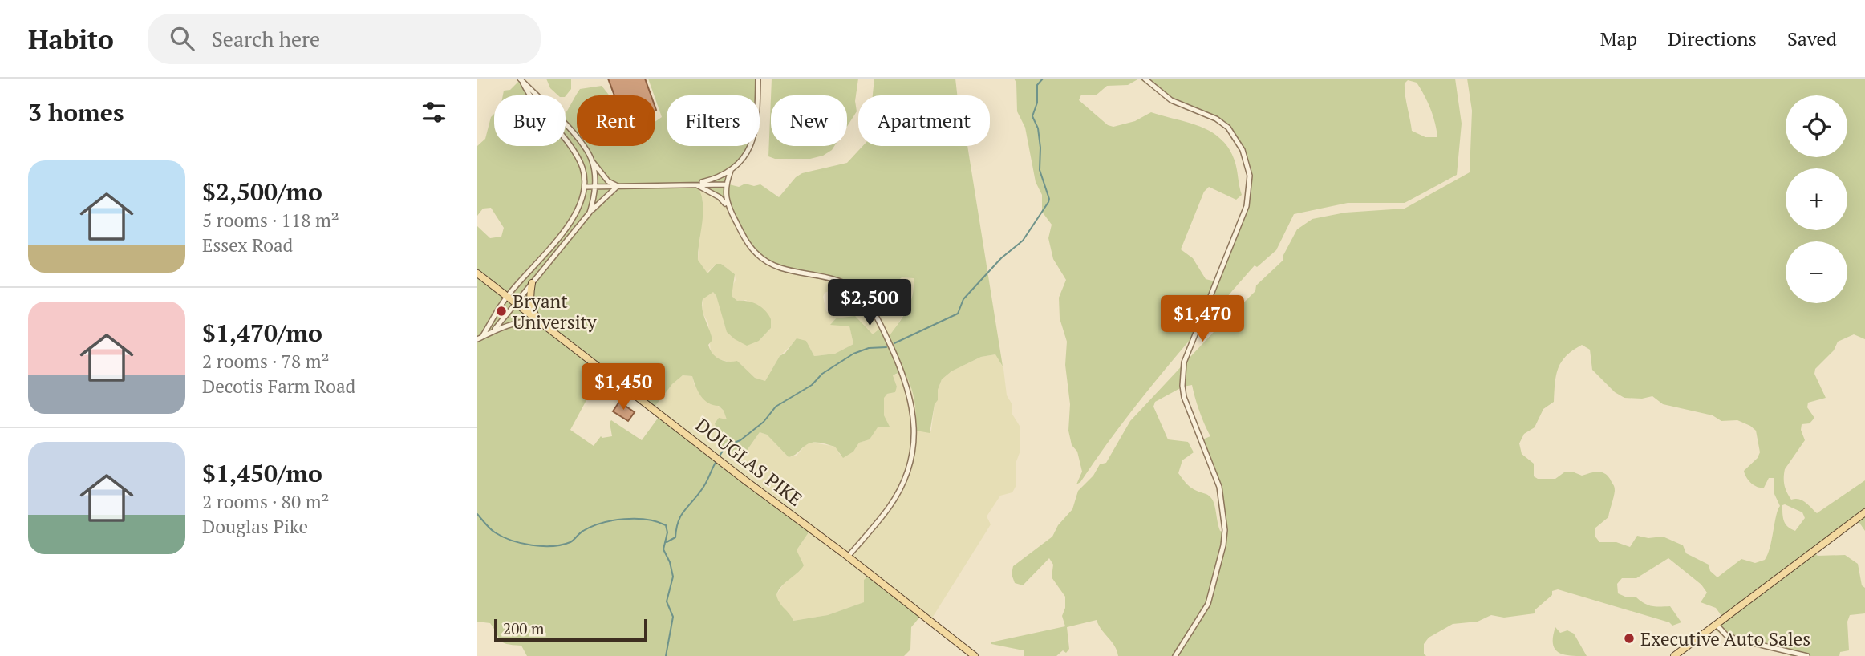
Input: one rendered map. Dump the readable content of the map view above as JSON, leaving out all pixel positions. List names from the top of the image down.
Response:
{
  "streets": {
    "main road": ["DOUGLAS PIKE"]
  },
  "places": ["Bryant University", "Executive Auto Sales"],
  "scale_bar": "200 m",
  "page": {
    "header": "Habito",
    "search": "Search here",
    "nav": ["Map", "Directions", "Saved"],
    "heading": "3 homes",
    "map_buttons": ["+", "−"],
    "chip": [
      "Buy",
      "Rent",
      "Filters",
      "New",
      "Apartment"
    ],
    "list": [
      {
        "name": "$2,500/mo",
        "note": "5 rooms · 118 m² · Essex Road"
      },
      {
        "name": "$1,470/mo",
        "note": "2 rooms · 78 m² · Decotis Farm Road"
      },
      {
        "name": "$1,450/mo",
        "note": "2 rooms · 80 m² · Douglas Pike"
      }
    ],
    "price": ["$2,500", "$1,470", "$1,450"],
    "scale": "200 m"
  }
}
